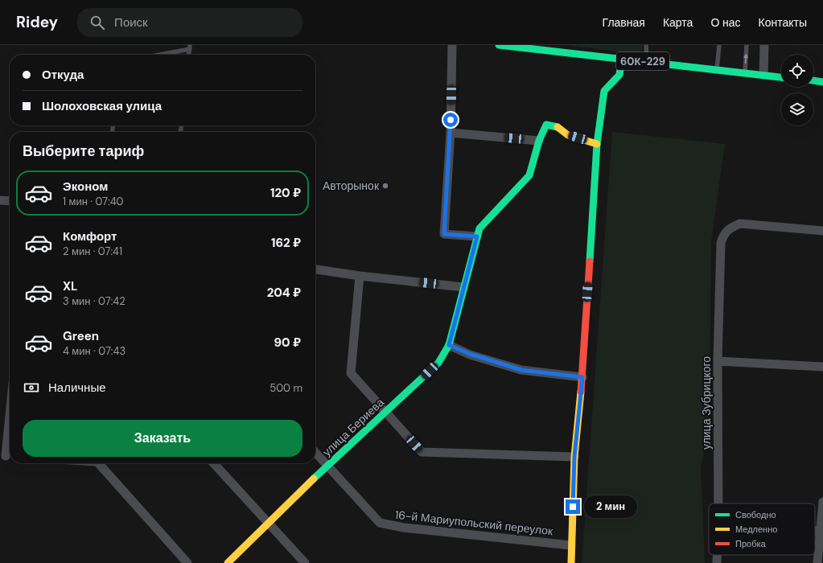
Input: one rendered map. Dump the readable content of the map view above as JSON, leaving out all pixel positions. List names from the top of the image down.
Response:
{
  "streets": {
    "street": [
      "60К-229",
      "улица Зубрицкого",
      "улица Бериева",
      "16-й Мариупольский переулок"
    ]
  },
  "crossings": [
    ["улица Бериева", "16-й Мариупольский переулок"]
  ],
  "places": ["Авторынок"],
  "legend": ["Свободно", "Медленно", "Пробка"],
  "page": {
    "header": "Ridey",
    "search": "Поиск",
    "nav": [
      "Главная",
      "Карта",
      "О нас",
      "Контакты"
    ],
    "banner": ["Откуда", "Шолоховская улица"],
    "heading": "Выберите тариф",
    "list": [
      {
        "name": "Эконом",
        "note": "1 мин · 07:40",
        "value": "120 ₽"
      },
      {
        "name": "Комфорт",
        "note": "2 мин · 07:41",
        "value": "162 ₽"
      },
      {
        "name": "XL",
        "note": "3 мин · 07:42",
        "value": "204 ₽"
      },
      {
        "name": "Green",
        "note": "4 мин · 07:43",
        "value": "90 ₽"
      }
    ],
    "pay": ["Наличные", "500 m"],
    "buttons": "Заказать",
    "bubble": "2 мин"
  }
}
